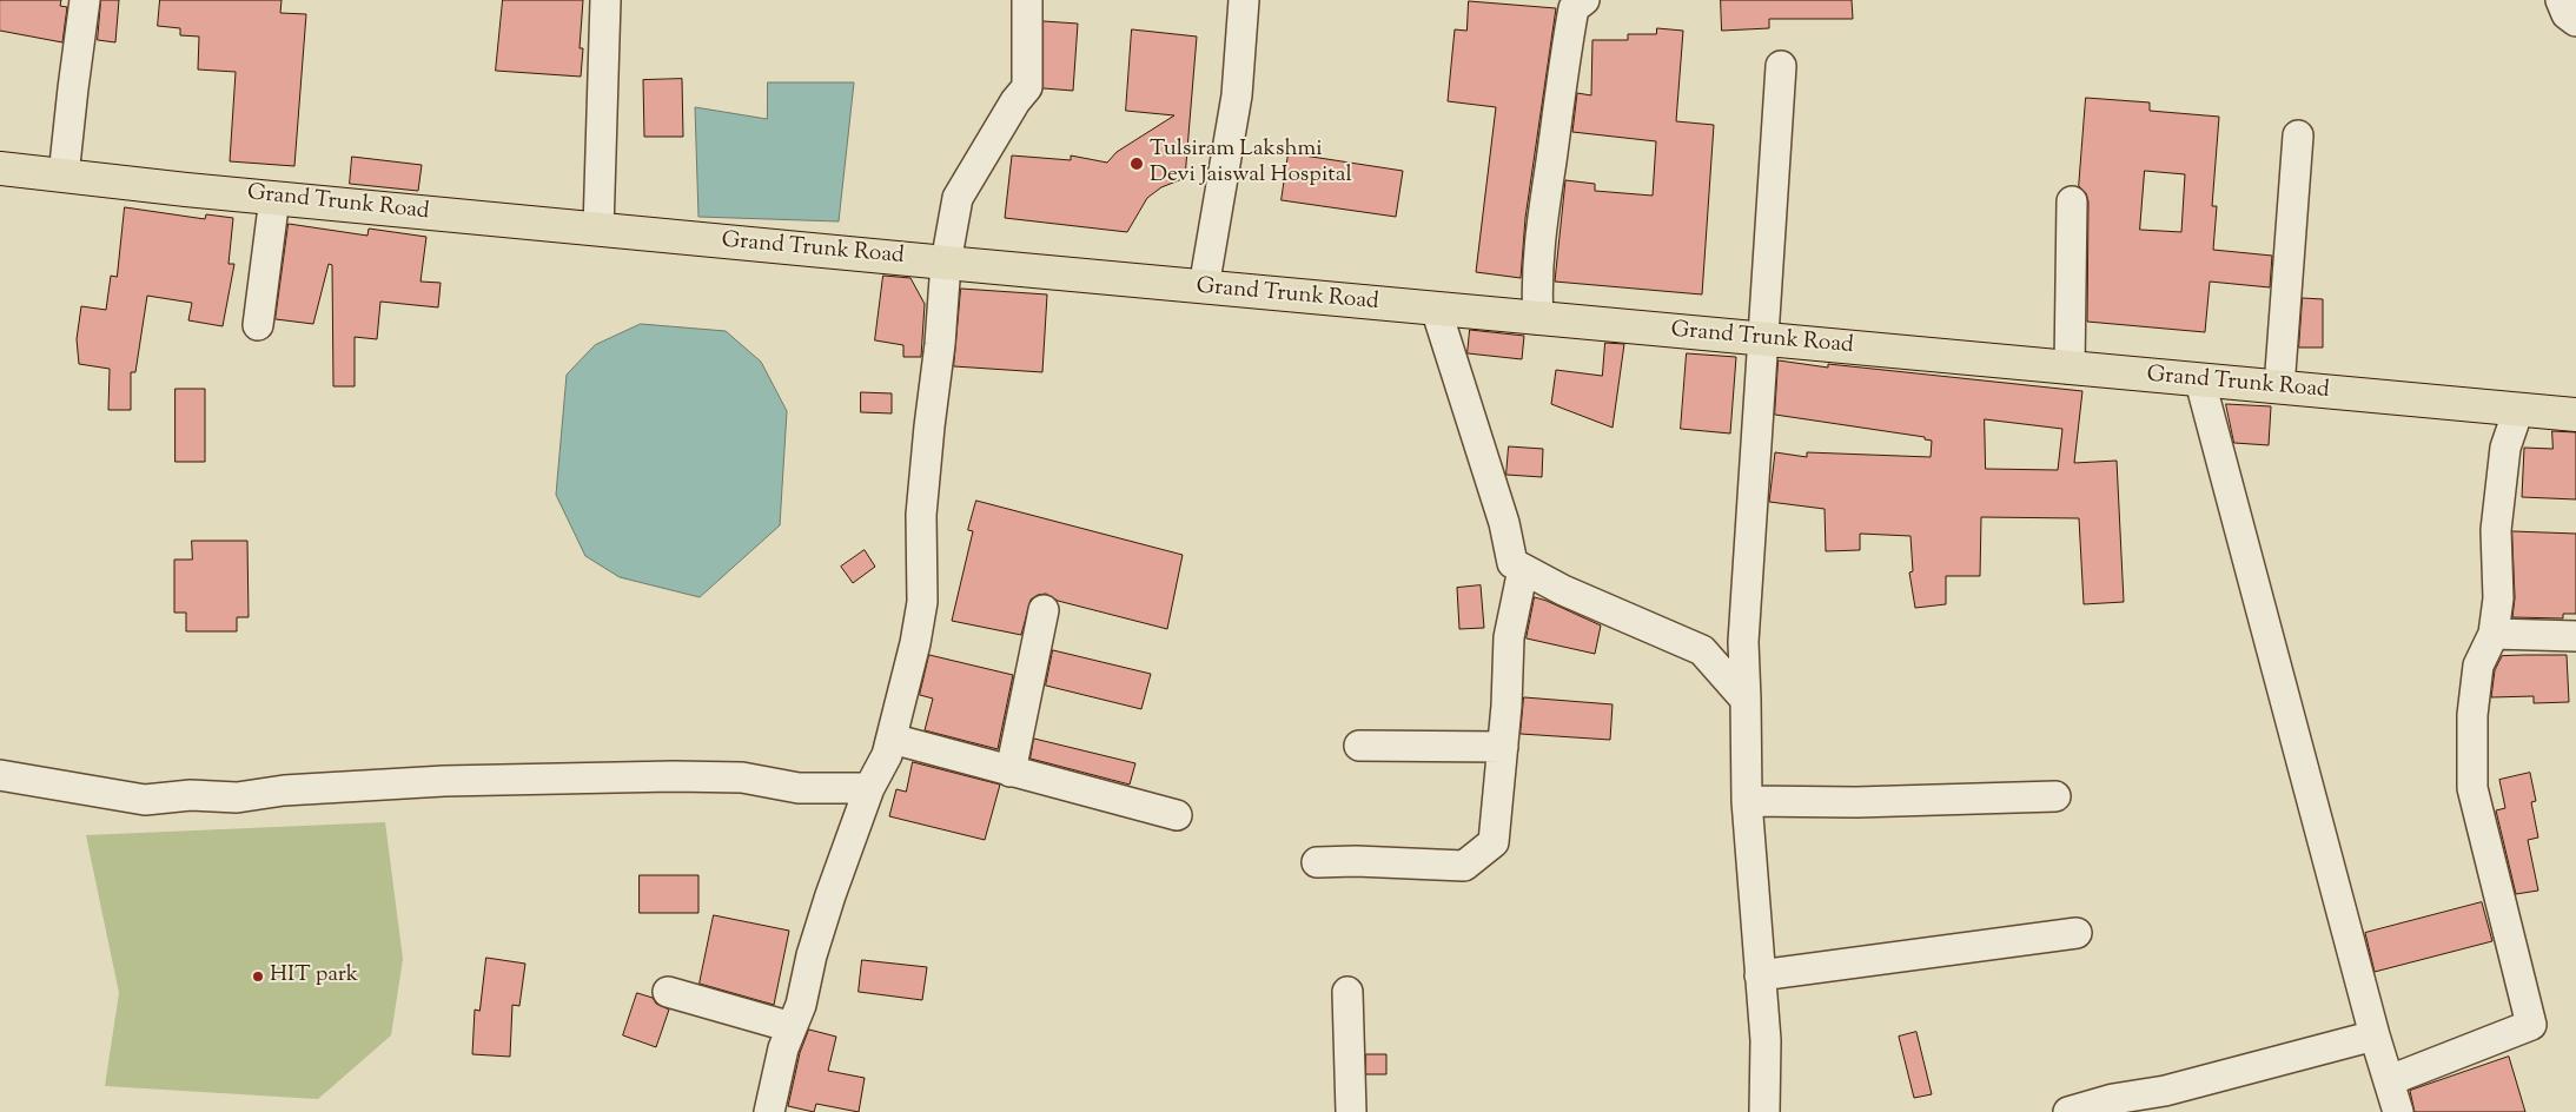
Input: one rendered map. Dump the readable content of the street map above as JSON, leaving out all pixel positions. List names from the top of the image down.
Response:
{
  "streets": {
    "main road": ["Grand Trunk Road"]
  },
  "places": ["Tulsiram Lakshmi Devi Jaiswal Hospital", "HIT park"]
}
